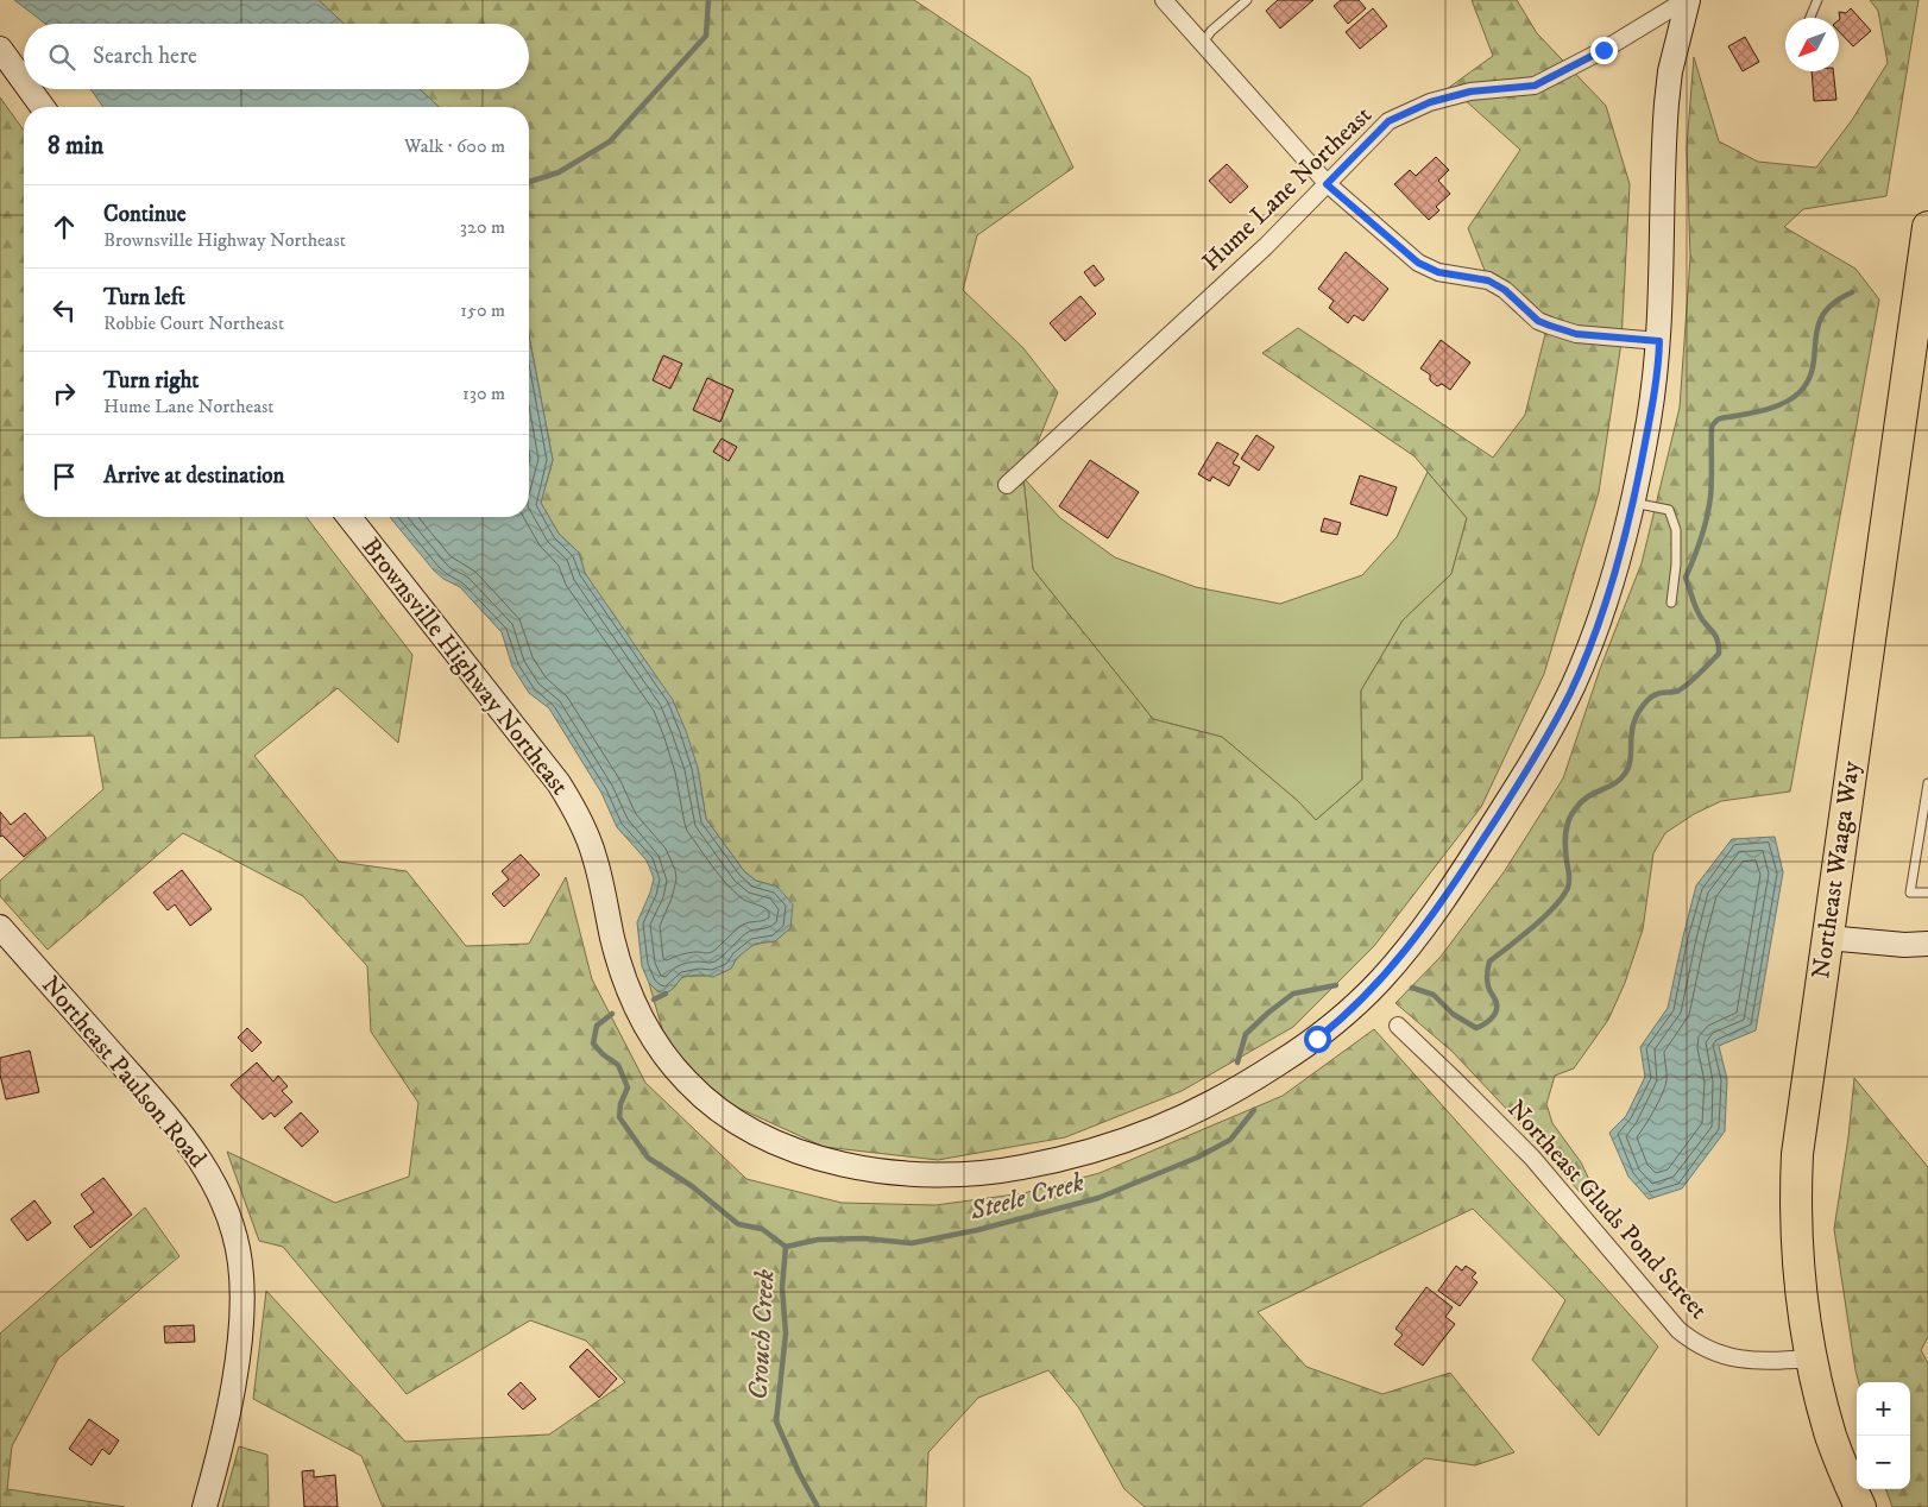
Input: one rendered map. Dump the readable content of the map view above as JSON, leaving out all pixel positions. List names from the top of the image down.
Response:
{
  "streets": {
    "highway": ["Northeast Waaga Way"],
    "main road": ["Brownsville Highway Northeast", "Northeast Paulson Road"],
    "street": ["Hume Lane Northeast", "Northeast Gluds Pond Street"]
  },
  "crossings": [
    ["Hume Lane Northeast", "Brownsville Highway Northeast"],
    ["Northeast Waaga Way", "Northeast Gluds Pond Street"]
  ],
  "water": ["Steele Creek", "Crouch Creek"],
  "north": "bottom left",
  "page": {
    "search": "Search here",
    "heading": ["8 min", "Walk · 600 m"],
    "list": [
      ["Continue", "Brownsville Highway Northeast", "320 m"],
      ["Turn left", "Robbie Court Northeast", "150 m"],
      ["Turn right", "Hume Lane Northeast", "130 m"],
      "Arrive at destination"
    ],
    "map_buttons": ["+", "−"]
  }
}
